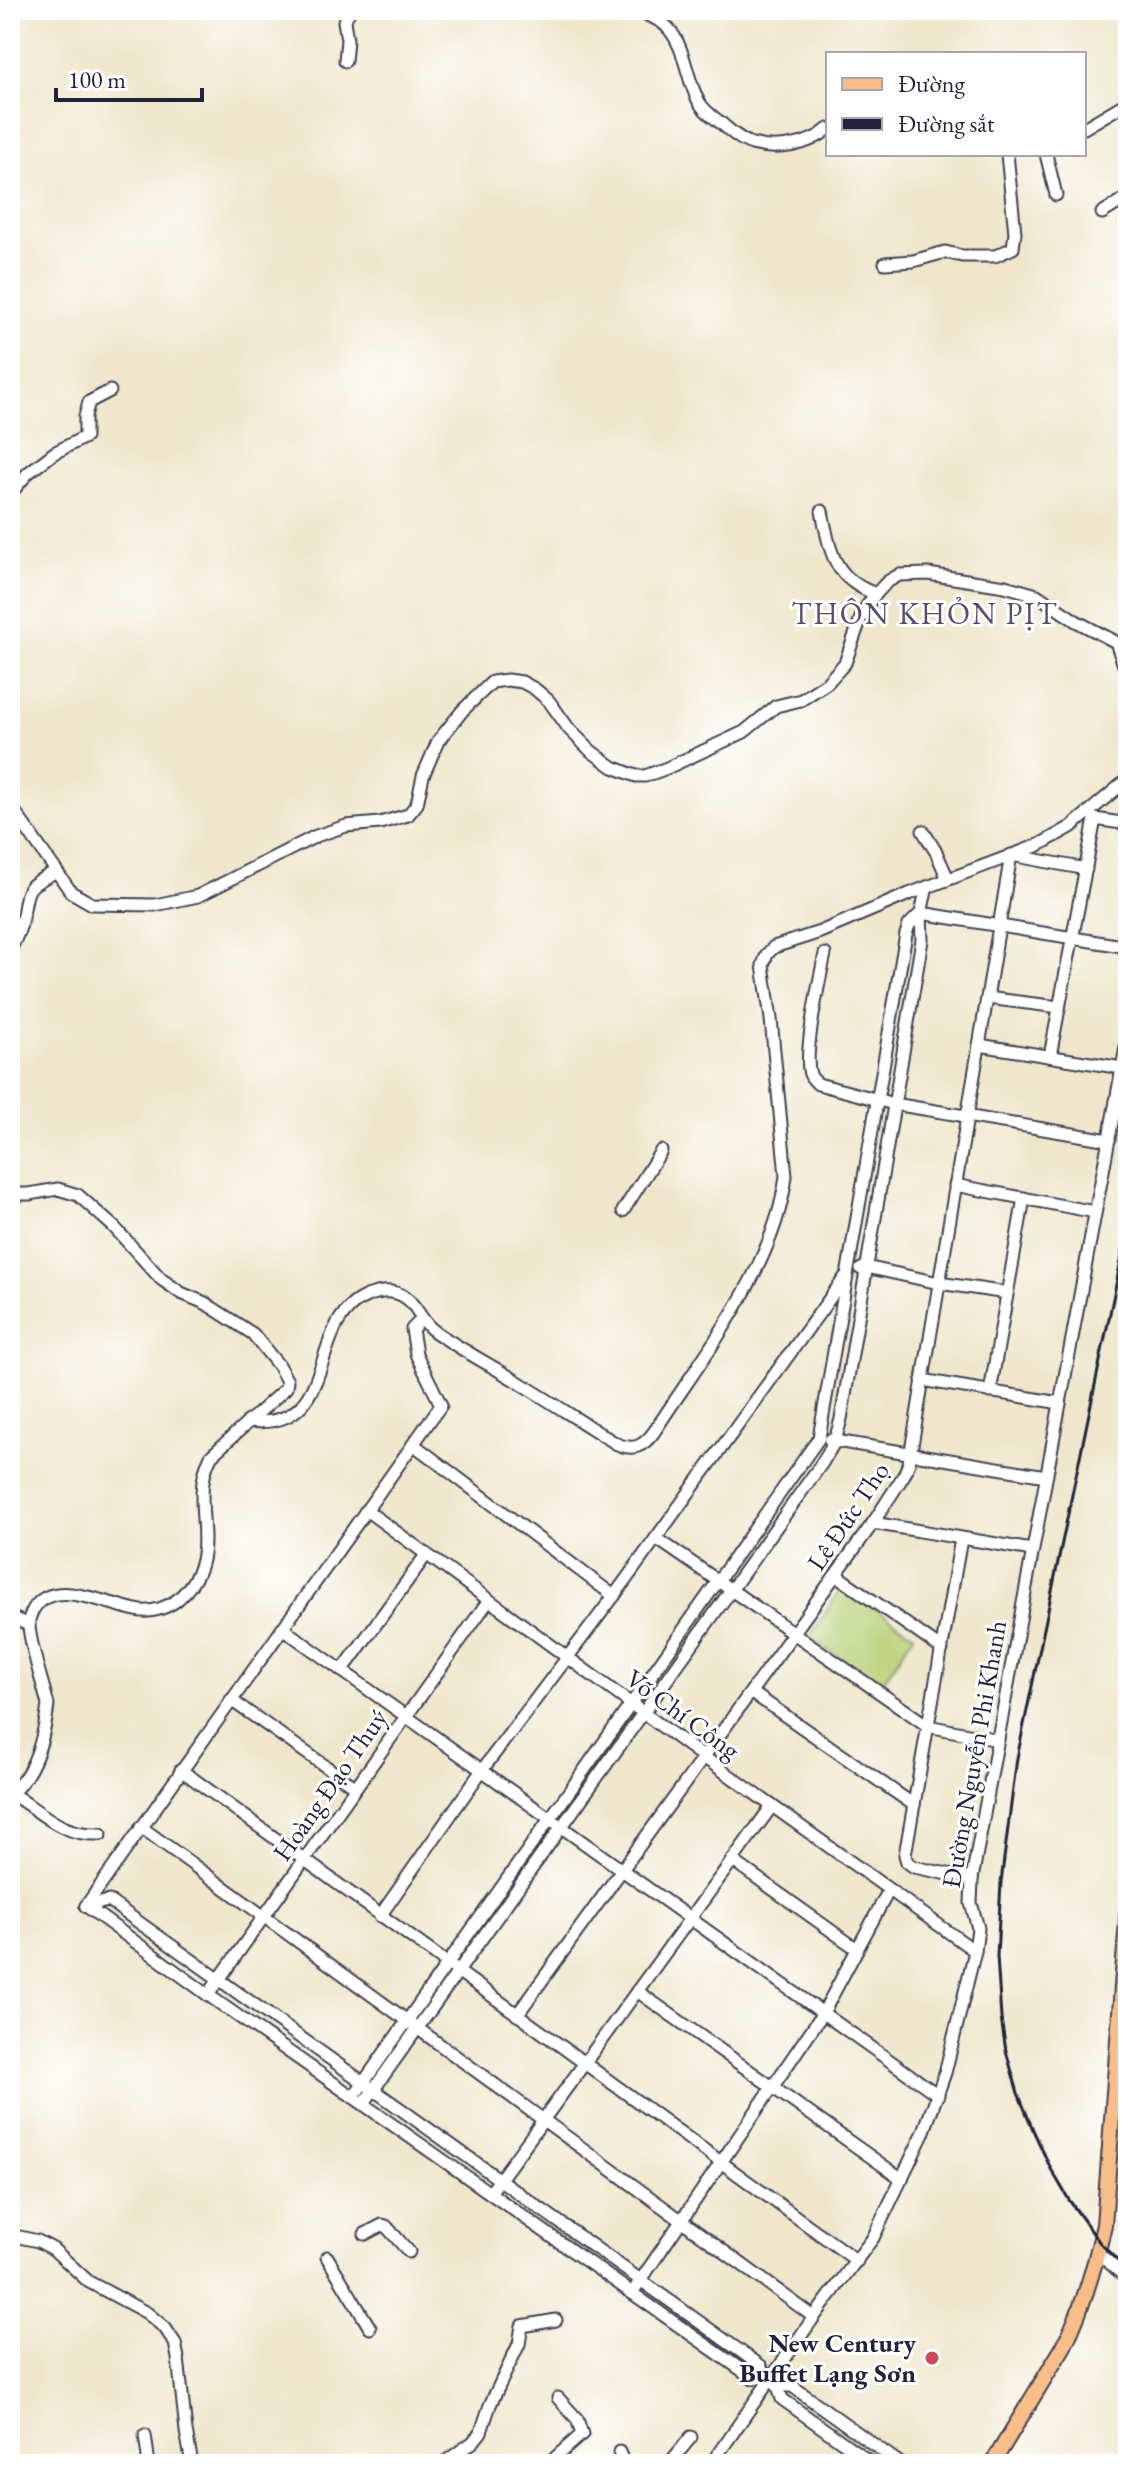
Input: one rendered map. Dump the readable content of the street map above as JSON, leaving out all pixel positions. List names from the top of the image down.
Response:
{
  "streets": {
    "street": [
      "Lê Đức Thọ",
      "Võ Chí Công",
      "Đường Nguyễn Phi Khanh",
      "Hoàng Đạo Thuý"
    ]
  },
  "crossings": [
    ["Lê Đức Thọ", "Võ Chí Công"],
    ["Võ Chí Công", "Đường Nguyễn Phi Khanh"],
    ["Võ Chí Công", "Hoàng Đạo Thuý"]
  ],
  "districts": ["THÔN KHỎN PỊT"],
  "places": ["New Century Buffet Lạng Sơn"],
  "legend": ["Đường", "Đường sắt"],
  "scale_bar": "100 m"
}
